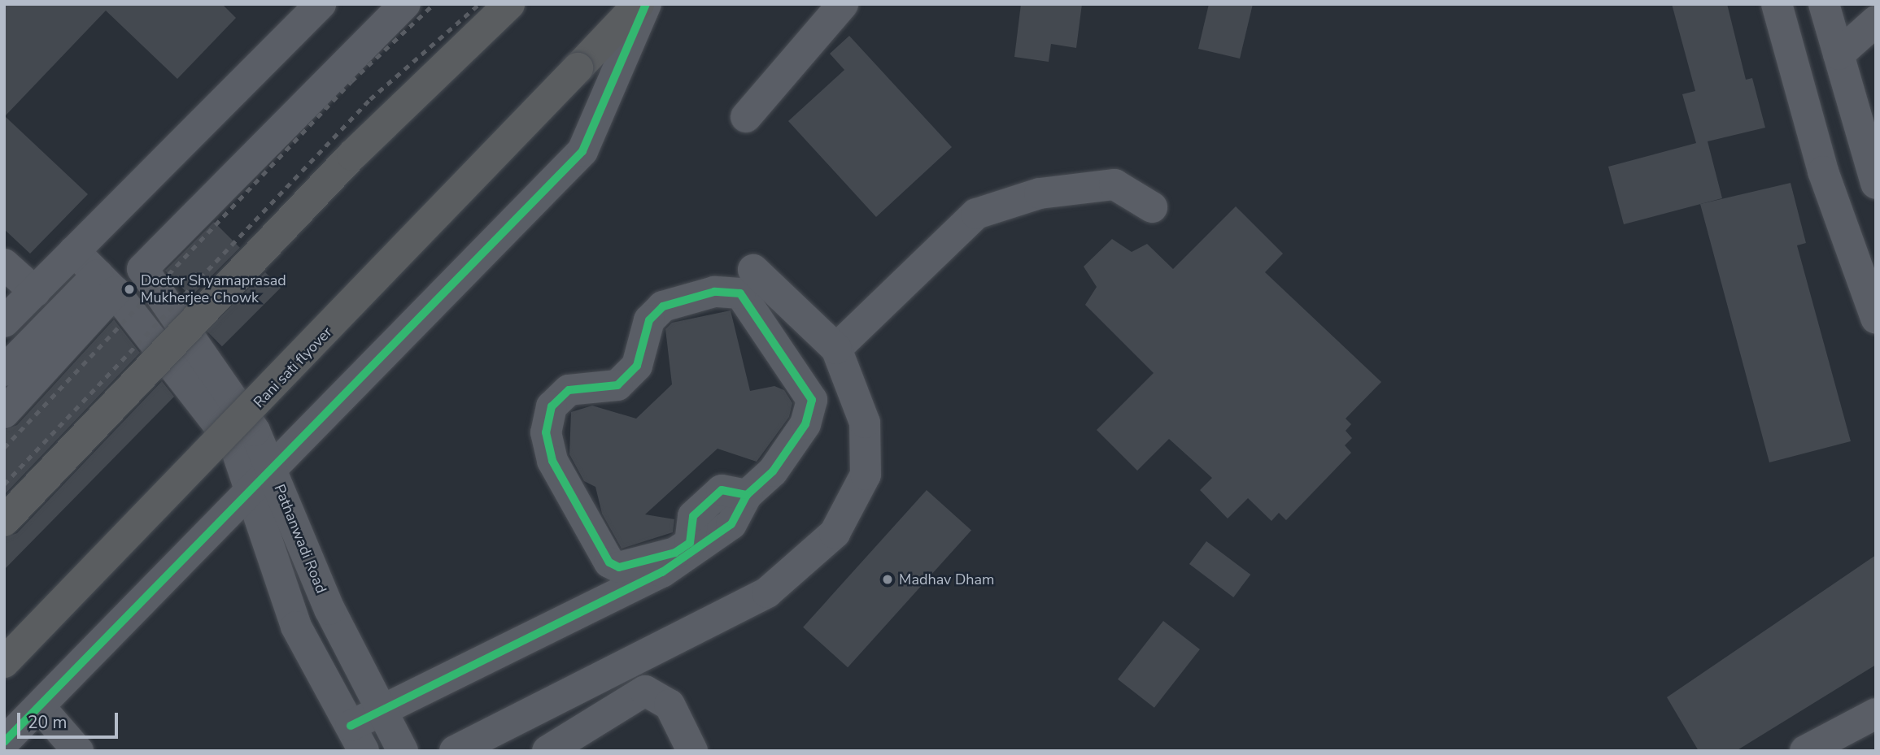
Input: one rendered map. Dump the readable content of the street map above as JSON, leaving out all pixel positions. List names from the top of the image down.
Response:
{
  "streets": {
    "highway": ["Rani sati flyover"],
    "street": ["Pathanwadi Road"]
  },
  "places": ["Doctor Shyamaprasad Mukherjee Chowk", "Madhav Dham"],
  "scale_bar": "20 m"
}
